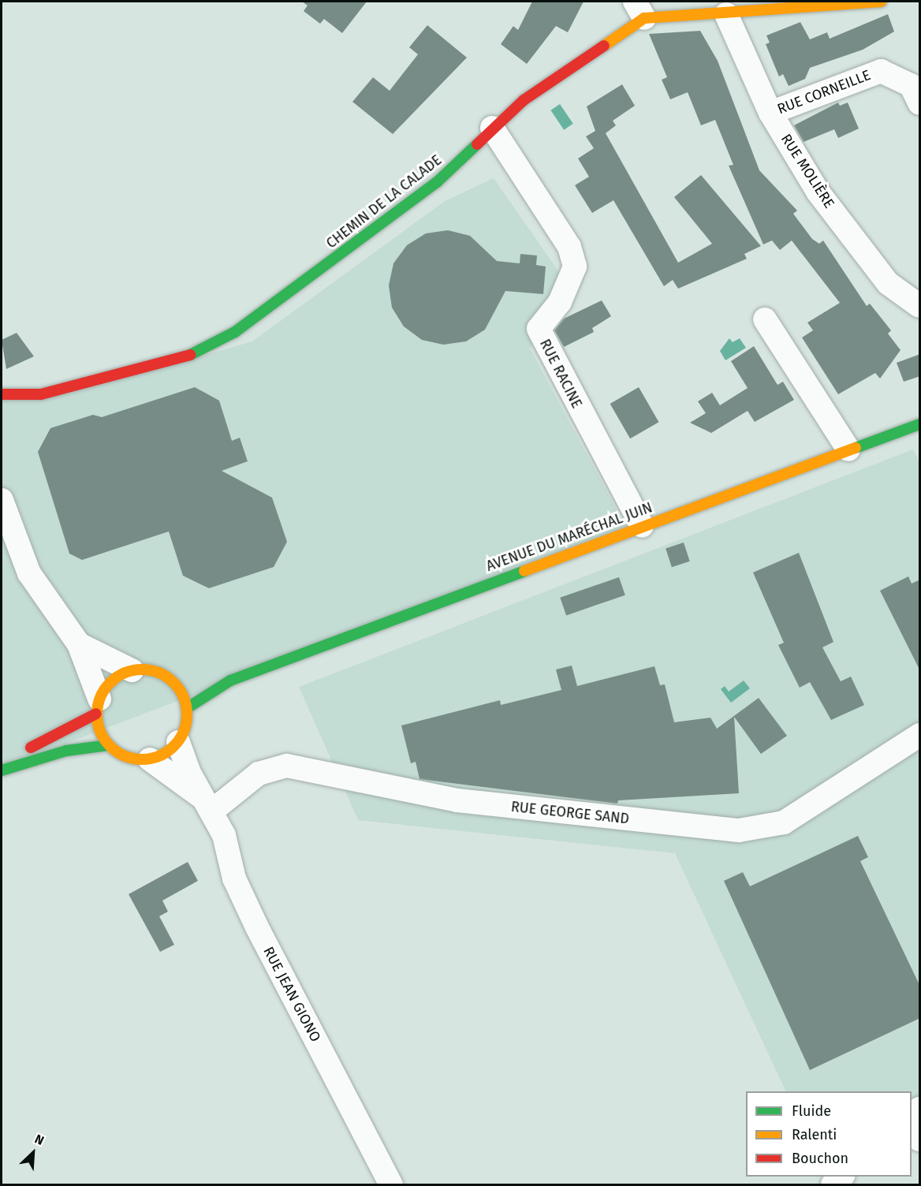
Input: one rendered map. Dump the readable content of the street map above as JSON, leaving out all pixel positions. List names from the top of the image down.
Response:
{
  "streets": {
    "main road": ["CHEMIN DE LA CALADE", "AVENUE DU MARÉCHAL JUIN"],
    "street": [
      "RUE CORNEILLE",
      "RUE MOLIÈRE",
      "RUE RACINE",
      "RUE GEORGE SAND",
      "RUE JEAN GIONO"
    ]
  },
  "crossings": [
    ["RUE CORNEILLE", "RUE MOLIÈRE"],
    ["RUE MOLIÈRE", "CHEMIN DE LA CALADE"],
    ["CHEMIN DE LA CALADE", "RUE RACINE"],
    ["RUE RACINE", "AVENUE DU MARÉCHAL JUIN"],
    ["AVENUE DU MARÉCHAL JUIN", "RUE JEAN GIONO"],
    ["RUE GEORGE SAND", "RUE JEAN GIONO"]
  ],
  "legend": ["Fluide", "Ralenti", "Bouchon"],
  "north": "top right"
}
